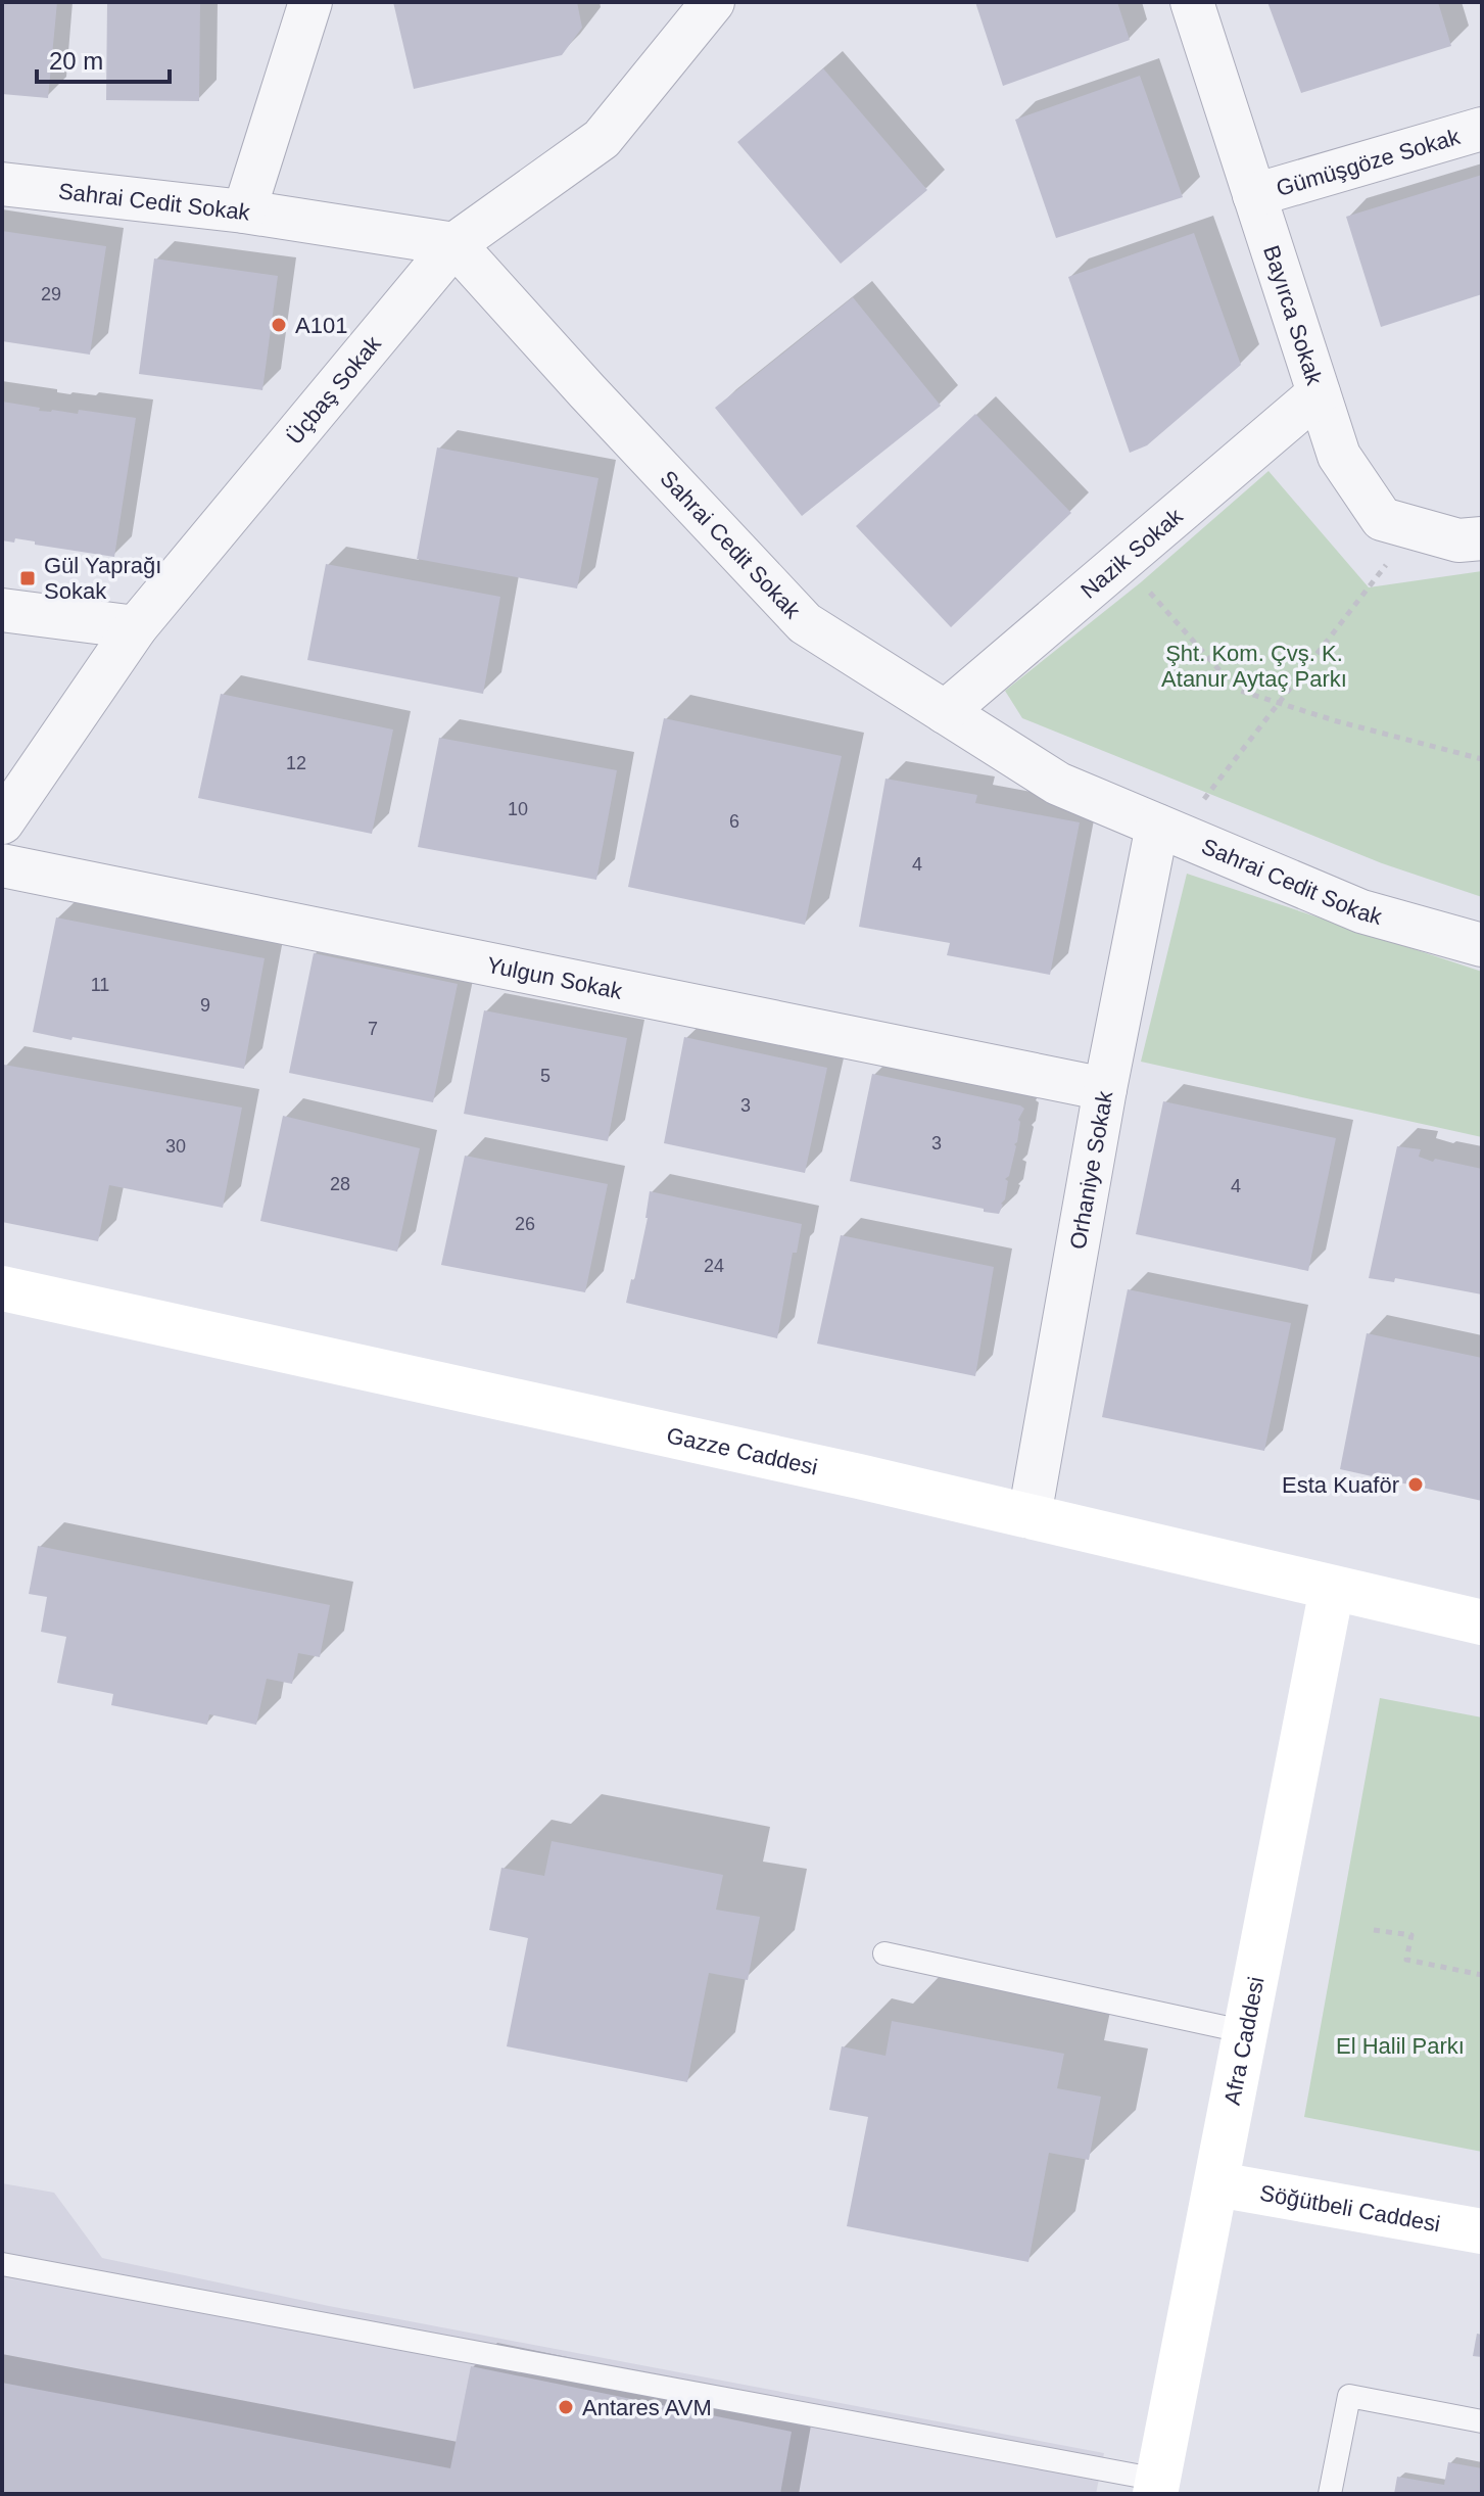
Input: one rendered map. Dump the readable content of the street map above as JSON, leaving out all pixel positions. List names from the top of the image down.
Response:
{
  "streets": {
    "main road": ["Gazze Caddesi", "Afra Caddesi", "Söğütbeli Caddesi"],
    "street": [
      "Gümüşgöze Sokak",
      "Sahrai Cedit Sokak",
      "Bayırca Sokak",
      "Üçbaş Sokak",
      "Nazik Sokak",
      "Yulgun Sokak",
      "Orhaniye Sokak"
    ]
  },
  "crossings": [
    ["Gümüşgöze Sokak", "Bayırca Sokak"],
    ["Sahrai Cedit Sokak", "Üçbaş Sokak"],
    ["Sahrai Cedit Sokak", "Nazik Sokak"],
    ["Sahrai Cedit Sokak", "Orhaniye Sokak"],
    ["Bayırca Sokak", "Nazik Sokak"],
    ["Yulgun Sokak", "Orhaniye Sokak"],
    ["Orhaniye Sokak", "Gazze Caddesi"],
    ["Gazze Caddesi", "Afra Caddesi"],
    ["Afra Caddesi", "Söğütbeli Caddesi"]
  ],
  "parks": ["Şht. Kom. Çvş. K. Atanur Aytaç Parkı", "El Halil Parkı"],
  "places": {
    "other": ["A101", "Esta Kuaför", "Antares AVM"],
    "transit": ["Gül Yaprağı Sokak"]
  },
  "house_numbers": [
    "29",
    "12",
    "10",
    "6",
    "4",
    "11",
    "9",
    "7",
    "5",
    "3",
    "3",
    "30",
    "28",
    "4",
    "26",
    "24"
  ],
  "scale_bar": "20 m"
}
